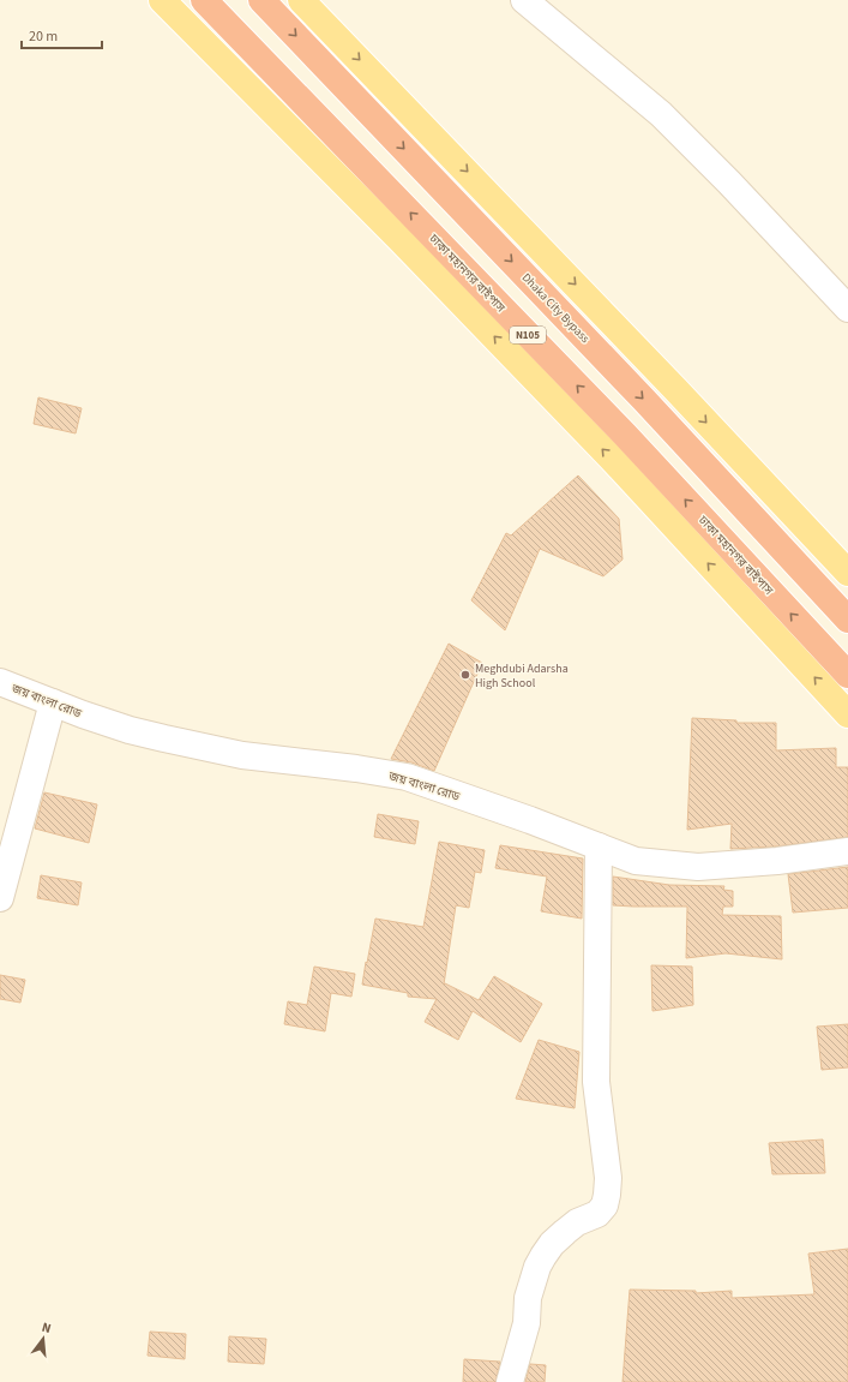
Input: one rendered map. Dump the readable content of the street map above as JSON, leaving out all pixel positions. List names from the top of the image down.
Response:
{
  "streets": {
    "highway": ["ঢাকা মহানগর বাইপাস", "Dhaka City Bypass", "N105"],
    "street": ["জয় বাংলা রোড"]
  },
  "one_way": ["ঢাকা মহানগর বাইপাস", "Dhaka City Bypass"],
  "places": ["Meghdubi Adarsha High School"],
  "scale_bar": "20 m",
  "north": "top"
}
